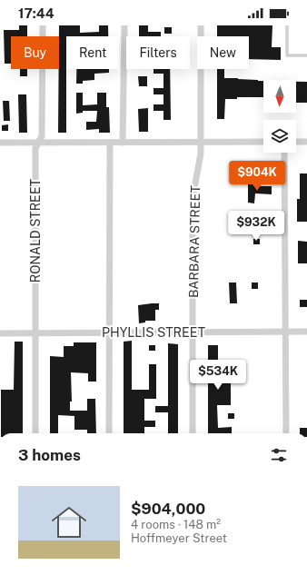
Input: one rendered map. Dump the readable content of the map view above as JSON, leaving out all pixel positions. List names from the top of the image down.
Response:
{
  "streets": {
    "street": ["RONALD STREET", "BARBARA STREET", "PHYLLIS STREET"]
  },
  "crossings": [
    ["RONALD STREET", "PHYLLIS STREET"],
    ["BARBARA STREET", "PHYLLIS STREET"]
  ],
  "north": "bottom",
  "page": {
    "status": "17:44",
    "chip": [
      "Buy",
      "Rent",
      "Filters",
      "New"
    ],
    "price": ["$904K", "$932K", "$534K"],
    "heading": "3 homes",
    "list": [
      {
        "name": "$904,000",
        "note": "4 rooms · 148 m² · Hoffmeyer Street"
      }
    ]
  }
}
